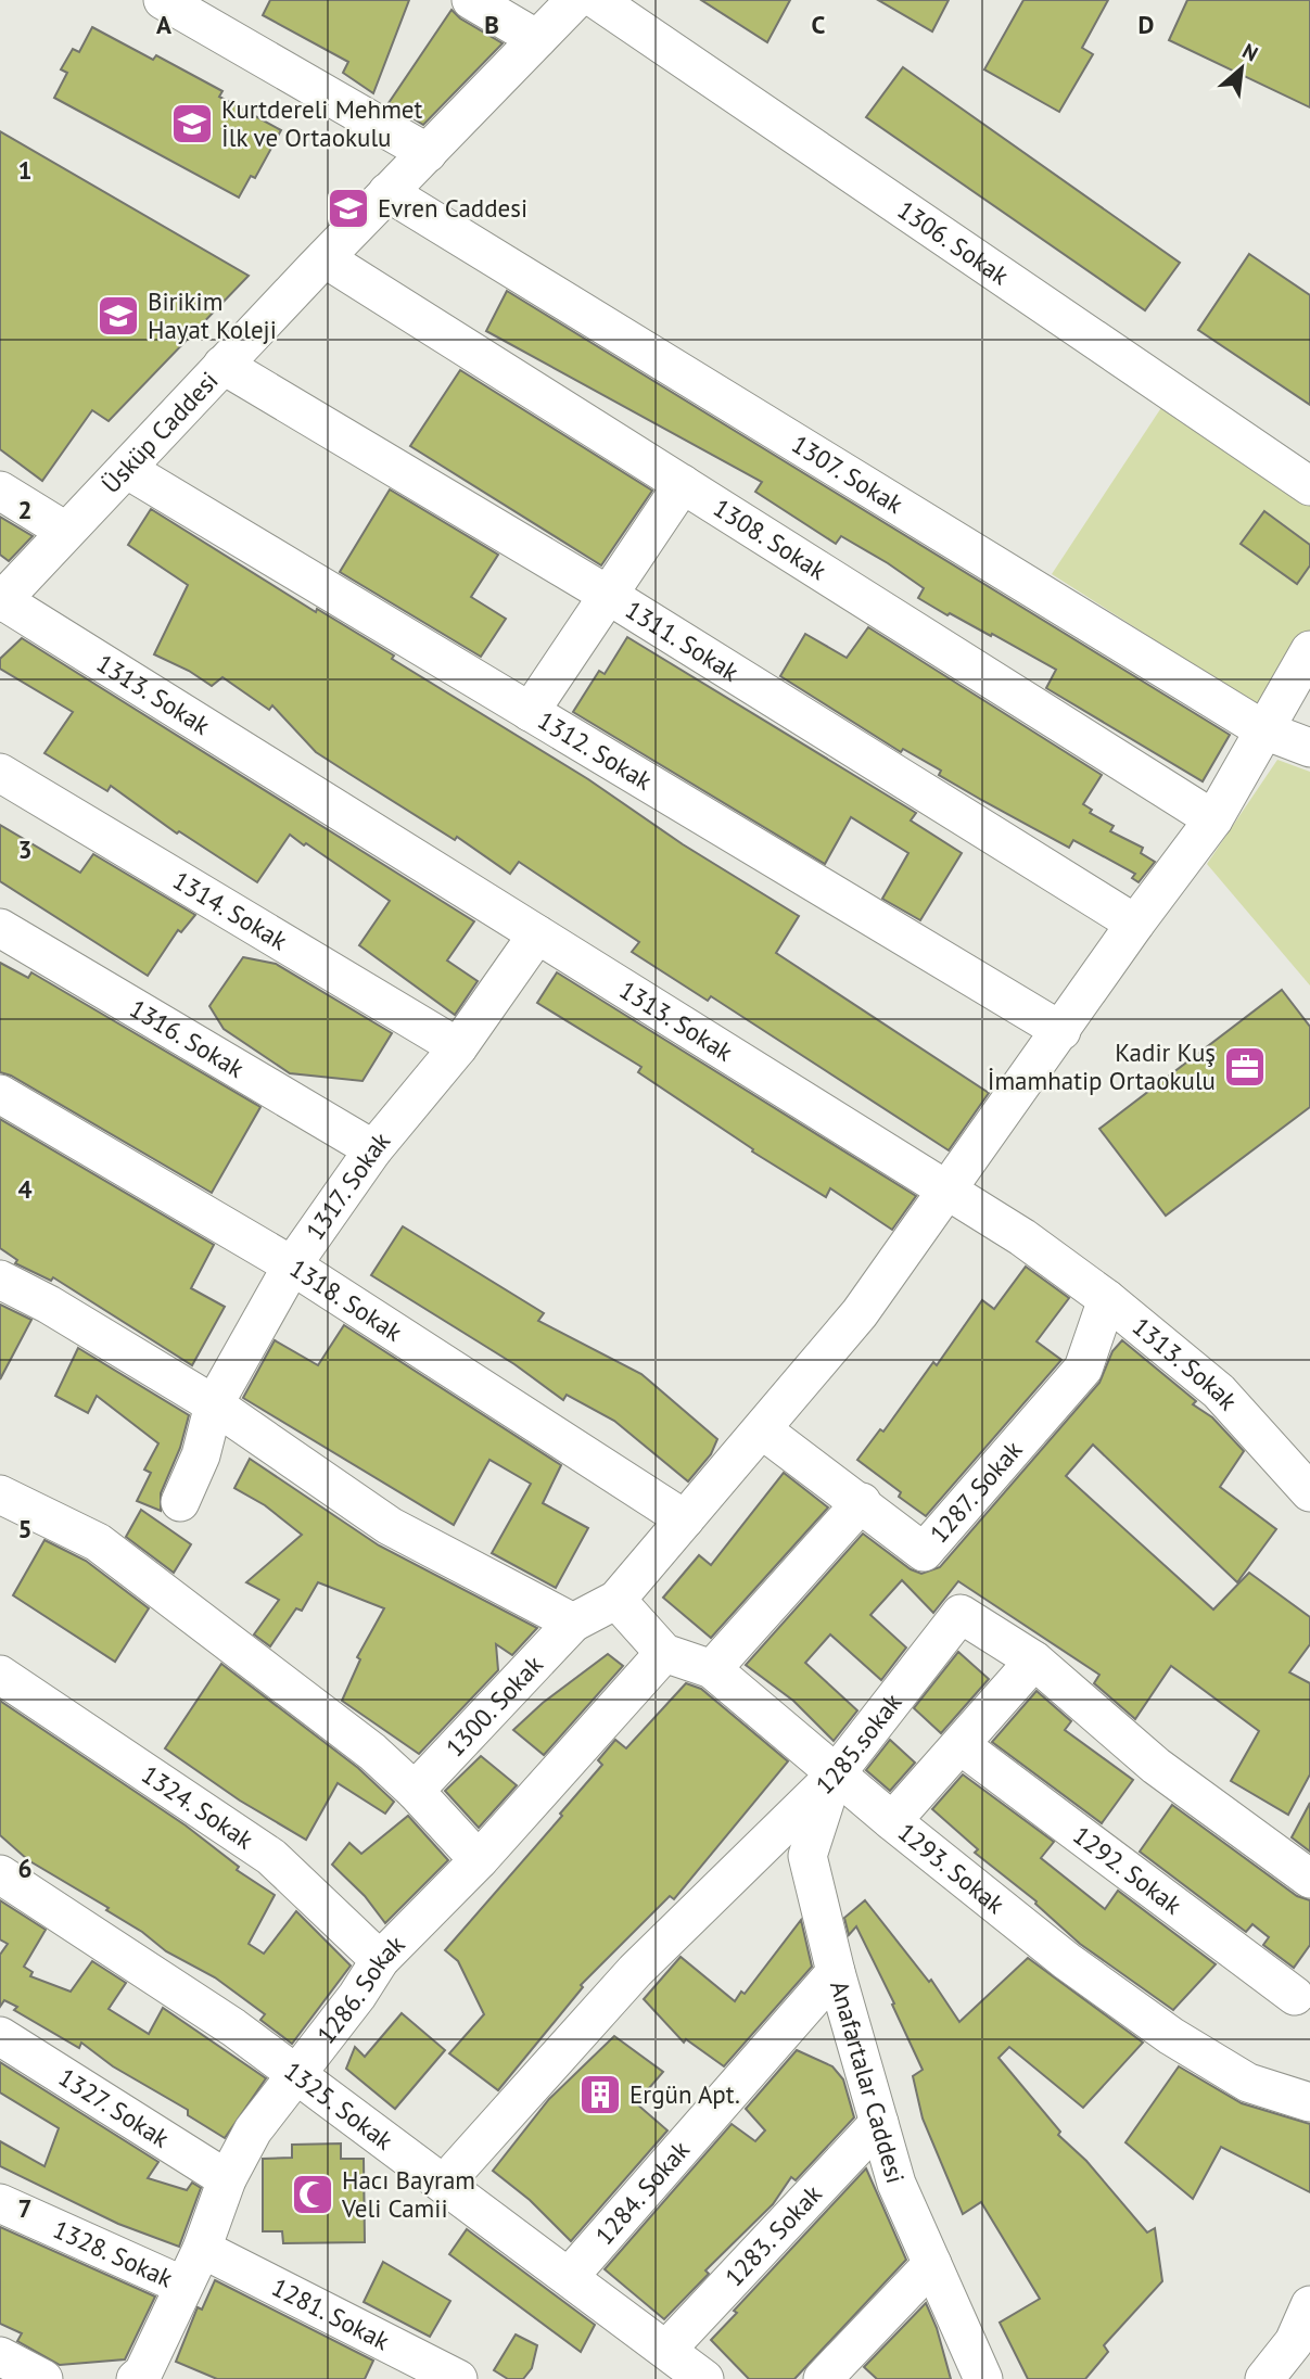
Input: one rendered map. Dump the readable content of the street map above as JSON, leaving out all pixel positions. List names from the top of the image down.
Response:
{
  "streets": {
    "street": [
      "1306. Sokak",
      "Üsküp Caddesi",
      "1307. Sokak",
      "1308. Sokak",
      "1311. Sokak",
      "1313. Sokak",
      "1312. Sokak",
      "1314. Sokak",
      "1316. Sokak",
      "1317. Sokak",
      "1318. Sokak",
      "1287. Sokak",
      "1300. Sokak",
      "1285.sokak",
      "1324. Sokak",
      "1293. Sokak",
      "1292. Sokak",
      "1286. Sokak",
      "Anafartalar Caddesi",
      "1325. Sokak",
      "1327. Sokak",
      "1284. Sokak",
      "1283. Sokak",
      "1328. Sokak",
      "1281. Sokak"
    ]
  },
  "crossings": [
    ["Üsküp Caddesi", "1307. Sokak"],
    ["Üsküp Caddesi", "1308. Sokak"],
    ["Üsküp Caddesi", "1311. Sokak"],
    ["Üsküp Caddesi", "1313. Sokak"],
    ["Üsküp Caddesi", "1312. Sokak"],
    ["1313. Sokak", "1317. Sokak"],
    ["1313. Sokak", "1287. Sokak"],
    ["1314. Sokak", "1317. Sokak"],
    ["1316. Sokak", "1317. Sokak"],
    ["1317. Sokak", "1318. Sokak"],
    ["1300. Sokak", "1293. Sokak"],
    ["1285.sokak", "1293. Sokak"],
    ["1285.sokak", "Anafartalar Caddesi"],
    ["1285.sokak", "1325. Sokak"],
    ["1324. Sokak", "1286. Sokak"],
    ["1293. Sokak", "1286. Sokak"],
    ["1293. Sokak", "Anafartalar Caddesi"],
    ["1286. Sokak", "1325. Sokak"],
    ["1286. Sokak", "1327. Sokak"],
    ["1286. Sokak", "1328. Sokak"],
    ["1286. Sokak", "1281. Sokak"],
    ["Anafartalar Caddesi", "1284. Sokak"],
    ["Anafartalar Caddesi", "1283. Sokak"],
    ["1325. Sokak", "1284. Sokak"],
    ["1325. Sokak", "1283. Sokak"]
  ],
  "places": {
    "school or university": ["Kurtdereli Mehmet İlk ve Ortaokulu", "Evren Caddesi", "Birikim Hayat Koleji"],
    "office": ["Kadir Kuş İmamhatip Ortaokulu"],
    "building": ["Ergün Apt."],
    "mosque": ["Hacı Bayram Veli Camii"]
  },
  "north": "top right",
  "grid": {
    "columns": [
      "A",
      "B",
      "C",
      "D"
    ],
    "rows": [
      "1",
      "2",
      "3",
      "4",
      "5",
      "6",
      "7"
    ]
  }
}
